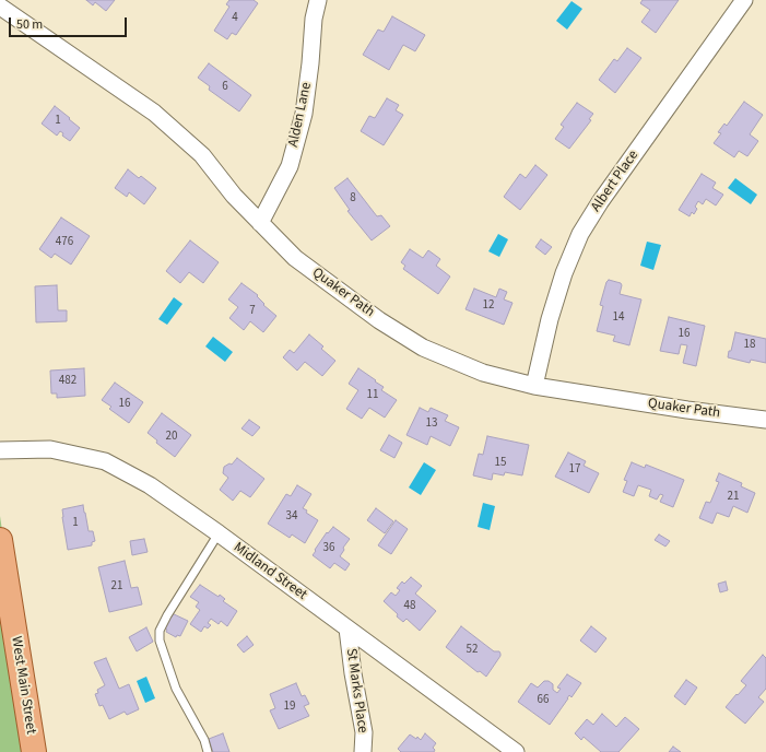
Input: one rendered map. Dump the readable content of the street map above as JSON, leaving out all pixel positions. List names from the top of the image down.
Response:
{
  "streets": {
    "main road": ["West Main Street"],
    "street": [
      "Alden Lane",
      "Albert Place",
      "Quaker Path",
      "Midland Street",
      "St Marks Place"
    ]
  },
  "crossings": [
    ["Alden Lane", "Quaker Path"],
    ["Albert Place", "Quaker Path"],
    ["Midland Street", "St Marks Place"]
  ],
  "house_numbers": [
    "4",
    "6",
    "1",
    "8",
    "476",
    "12",
    "7",
    "14",
    "16",
    "18",
    "482",
    "11",
    "16",
    "13",
    "20",
    "15",
    "17",
    "21",
    "34",
    "1",
    "36",
    "21",
    "48",
    "52",
    "66",
    "19"
  ],
  "scale_bar": "50 m"
}
